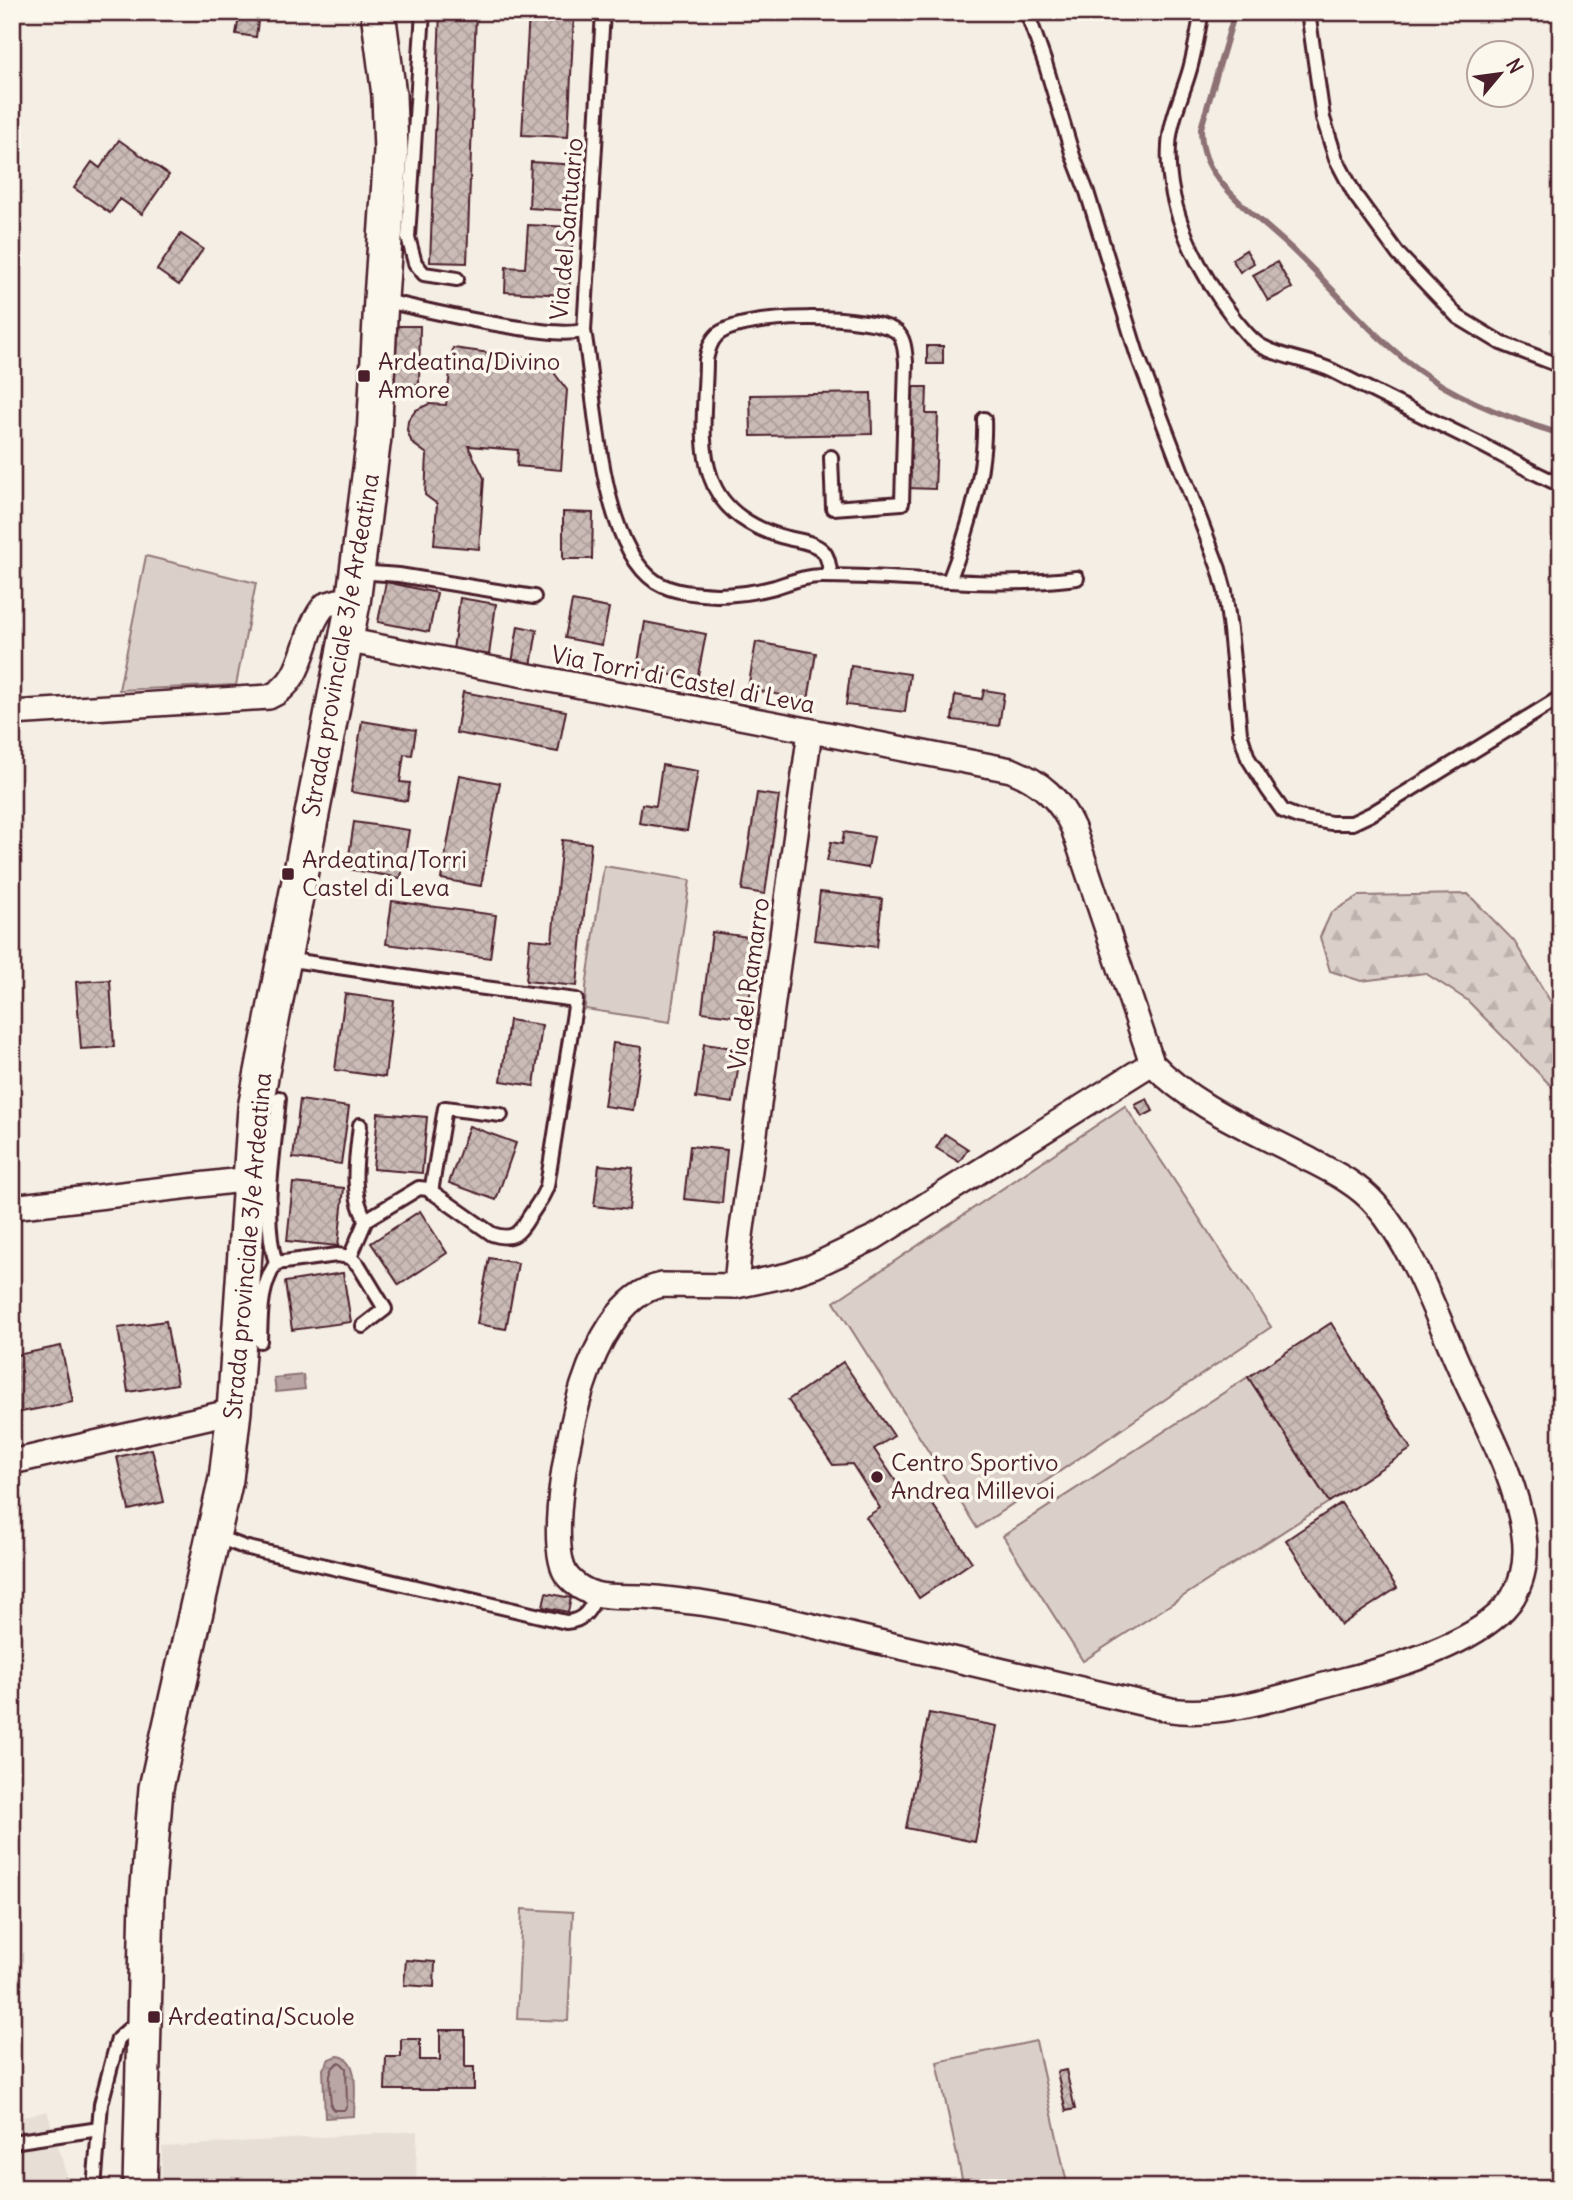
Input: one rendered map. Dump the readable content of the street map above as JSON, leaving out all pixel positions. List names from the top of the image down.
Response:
{
  "streets": {
    "main road": ["Strada provinciale 3/e Ardeatina"],
    "street": ["Via Torri di Castel di Leva", "Via del Ramarro"],
    "lane": ["Via del Santuario"]
  },
  "crossings": [
    ["Via del Santuario", "Strada provinciale 3/e Ardeatina"],
    ["Strada provinciale 3/e Ardeatina", "Via Torri di Castel di Leva"],
    ["Via Torri di Castel di Leva", "Via del Ramarro"]
  ],
  "places": {
    "transit": ["Ardeatina/Divino Amore", "Ardeatina/Torri Castel di Leva", "Ardeatina/Scuole"],
    "other": ["Centro Sportivo Andrea Millevoi"]
  },
  "north": "top right"
}
